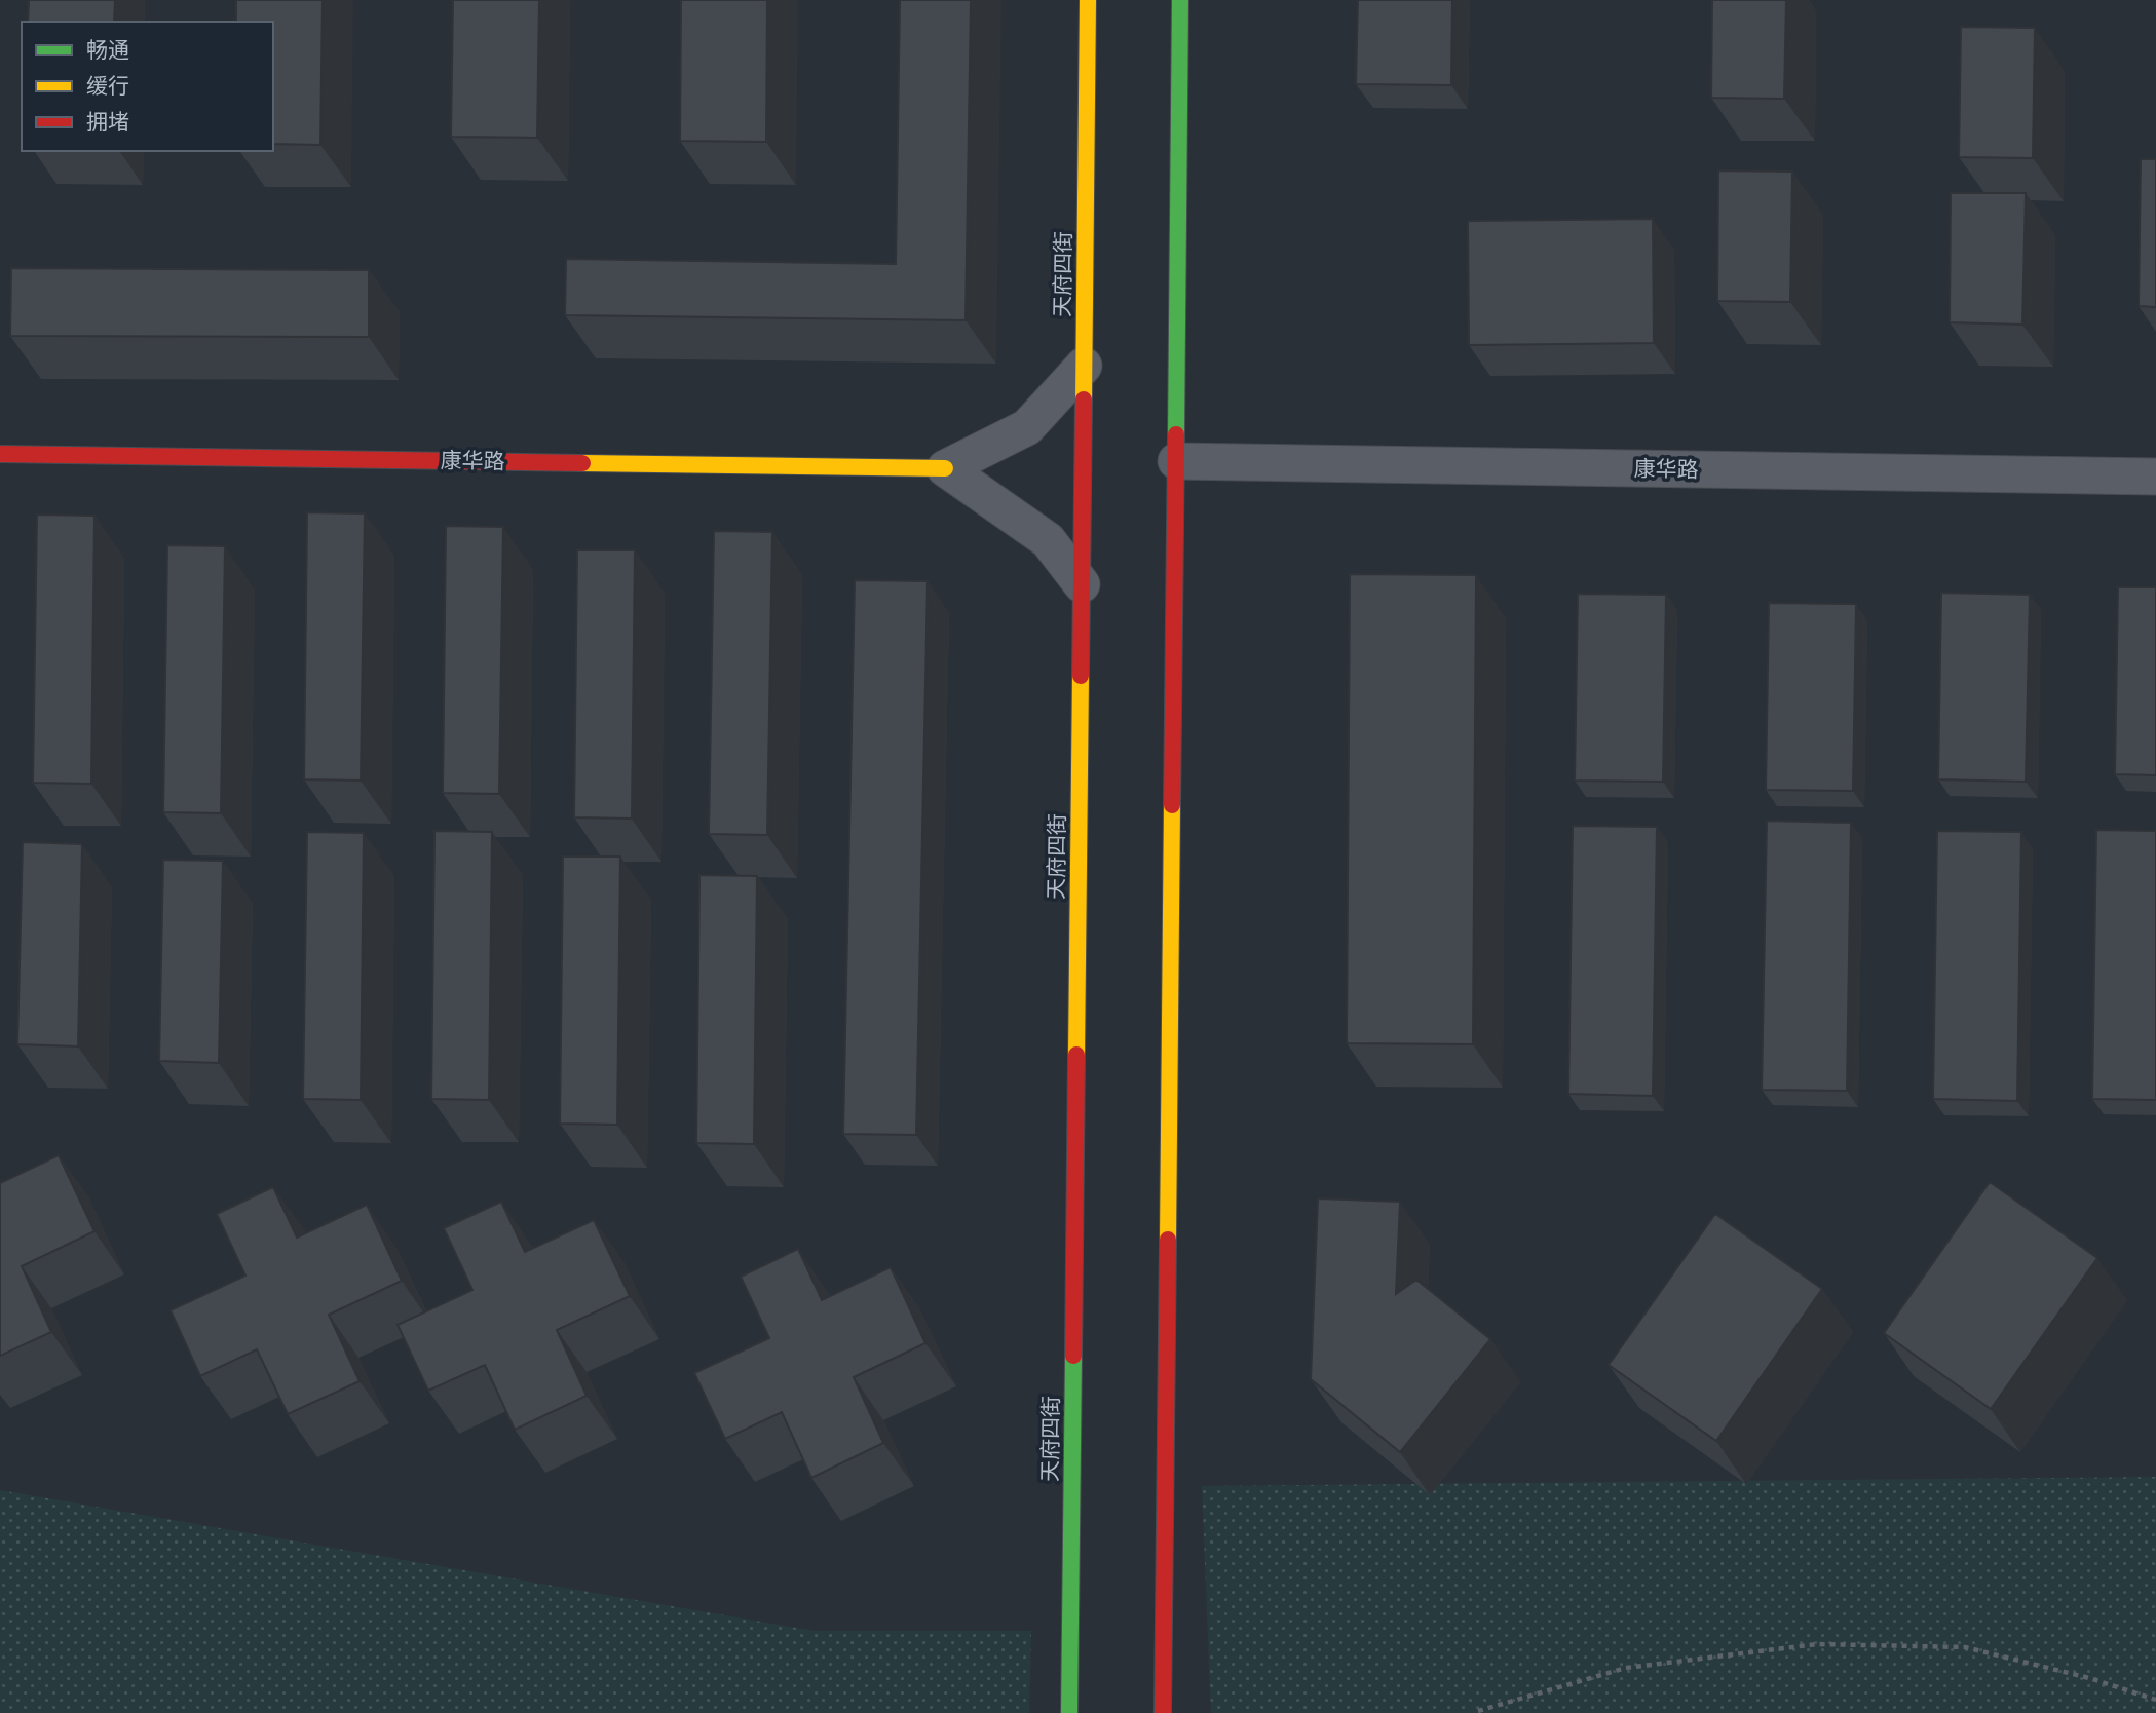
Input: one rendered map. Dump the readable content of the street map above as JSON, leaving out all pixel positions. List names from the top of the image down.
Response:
{
  "streets": {
    "main road": ["天府四街", "康华路"]
  },
  "legend": ["畅通", "缓行", "拥堵"]
}
